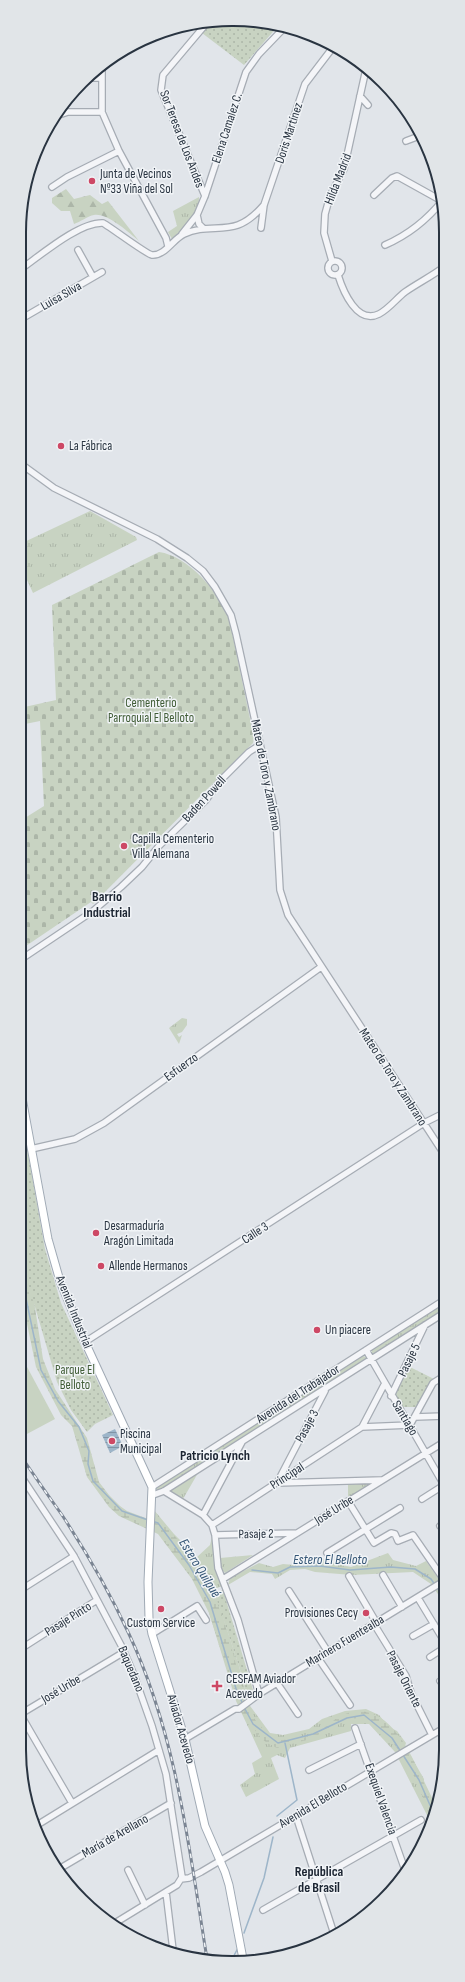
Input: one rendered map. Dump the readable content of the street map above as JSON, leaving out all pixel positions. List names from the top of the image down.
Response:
{
  "streets": {
    "main road": ["Avenida Industrial", "Aviador Acevedo"],
    "street": [
      "Elena Camalez C.",
      "Doris Martínez",
      "Sor Teresa de Los Andes",
      "Hilda Madrid",
      "Luisa Silva",
      "Mateo de Toro y Zambrano",
      "Baden Powell",
      "Esfuerzo",
      "Calle 3",
      "Pasaje 5",
      "Avenida del Trabajador",
      "Santiago",
      "Pasaje 3",
      "Principal",
      "José Uribe",
      "Pasaje 2",
      "Pasaje Pinto",
      "Marinero Fuentealba",
      "Baquedano",
      "Pasaje Oriente",
      "Exequiel Valencia",
      "Avenida El Belloto",
      "María de Arellano"
    ]
  },
  "crossings": [
    ["Elena Camalez C.", "Sor Teresa de Los Andes"],
    ["Mateo de Toro y Zambrano", "Baden Powell"],
    ["Mateo de Toro y Zambrano", "Esfuerzo"],
    ["Mateo de Toro y Zambrano", "Calle 3"],
    ["Esfuerzo", "Avenida Industrial"],
    ["Calle 3", "Avenida Industrial"],
    ["Avenida Industrial", "Avenida del Trabajador"],
    ["Avenida Industrial", "Aviador Acevedo"],
    ["Pasaje 5", "Avenida del Trabajador"],
    ["Pasaje 5", "Santiago"],
    ["Avenida del Trabajador", "Santiago"],
    ["Avenida del Trabajador", "Pasaje 3"],
    ["Avenida del Trabajador", "Aviador Acevedo"],
    ["Santiago", "José Uribe"],
    ["Pasaje 3", "Principal"],
    ["José Uribe", "Pasaje 2"],
    ["José Uribe", "Baquedano"],
    ["Pasaje Pinto", "Baquedano"],
    ["Marinero Fuentealba", "Pasaje Oriente"],
    ["Marinero Fuentealba", "Aviador Acevedo"],
    ["Baquedano", "Avenida El Belloto"],
    ["Baquedano", "María de Arellano"],
    ["Pasaje Oriente", "Avenida El Belloto"],
    ["Aviador Acevedo", "Avenida El Belloto"],
    ["Exequiel Valencia", "Avenida El Belloto"]
  ],
  "districts": ["Barrio Industrial", "Patricio Lynch", "República de Brasil"],
  "water": ["Estero El Belloto", "Estero Quilpué"],
  "parks": ["Cementerio Parroquial El Belloto", "Parque El Belloto"],
  "places": {
    "other": [
      "Junta de Vecinos Nº33 Viña del Sol",
      "La Fábrica",
      "Capilla Cementerio Villa Alemana",
      "Desarmaduría Aragón Limitada",
      "Allende Hermanos",
      "Un piacere",
      "Piscina Municipal",
      "Custom Service",
      "Provisiones Cecy"
    ],
    "health": ["CESFAM Aviador Acevedo"]
  }
}
